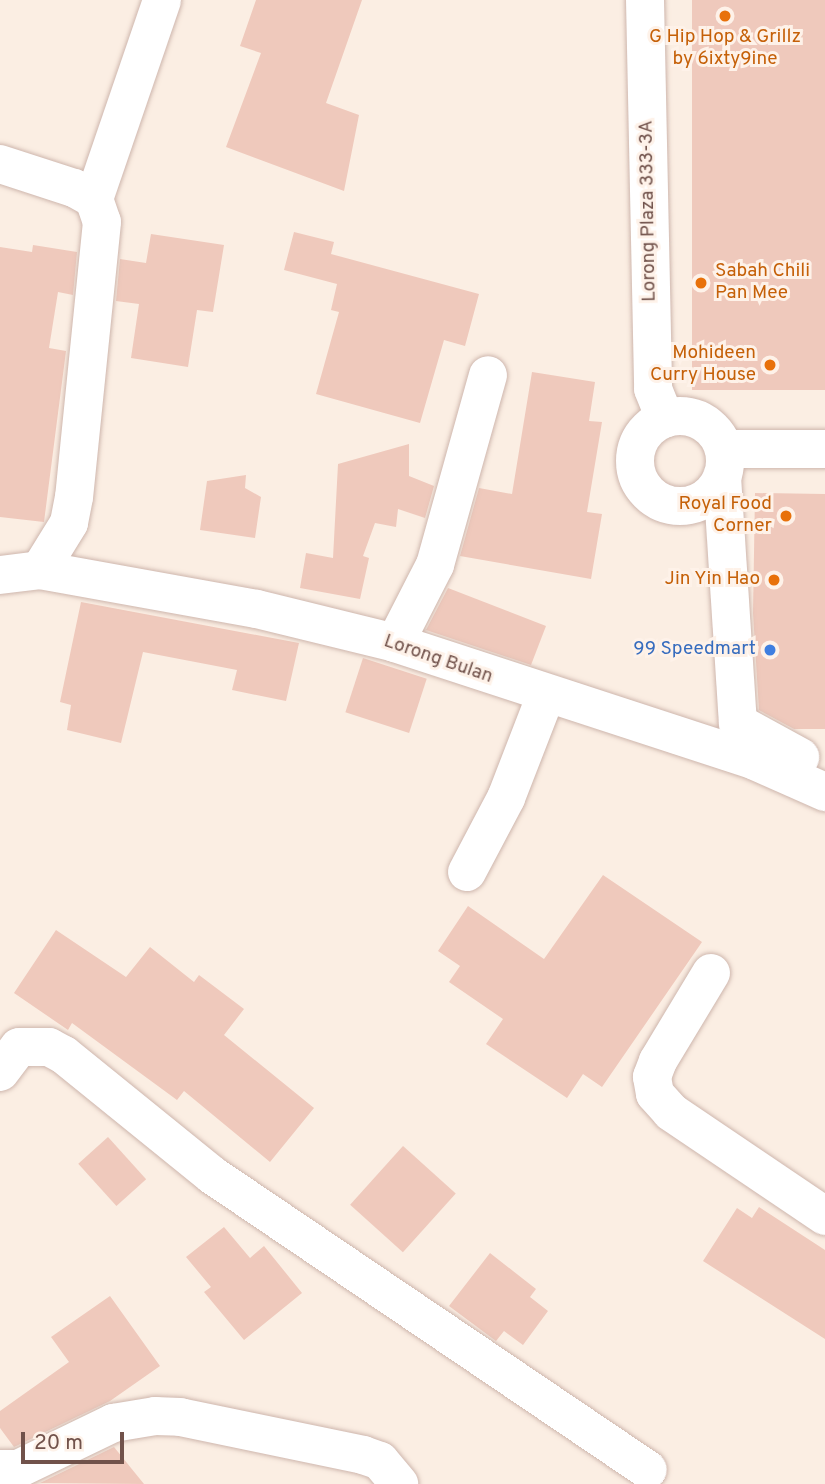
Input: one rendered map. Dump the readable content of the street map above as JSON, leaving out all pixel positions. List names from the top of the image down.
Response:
{
  "streets": {
    "street": ["Lorong Plaza 333-3A", "Lorong Bulan"]
  },
  "places": [
    "G Hip Hop & Grillz by 6ixty9ine",
    "Sabah Chili Pan Mee",
    "Mohideen Curry House",
    "Royal Food Corner",
    "Jin Yin Hao",
    "99 Speedmart"
  ],
  "scale_bar": "20 m"
}
